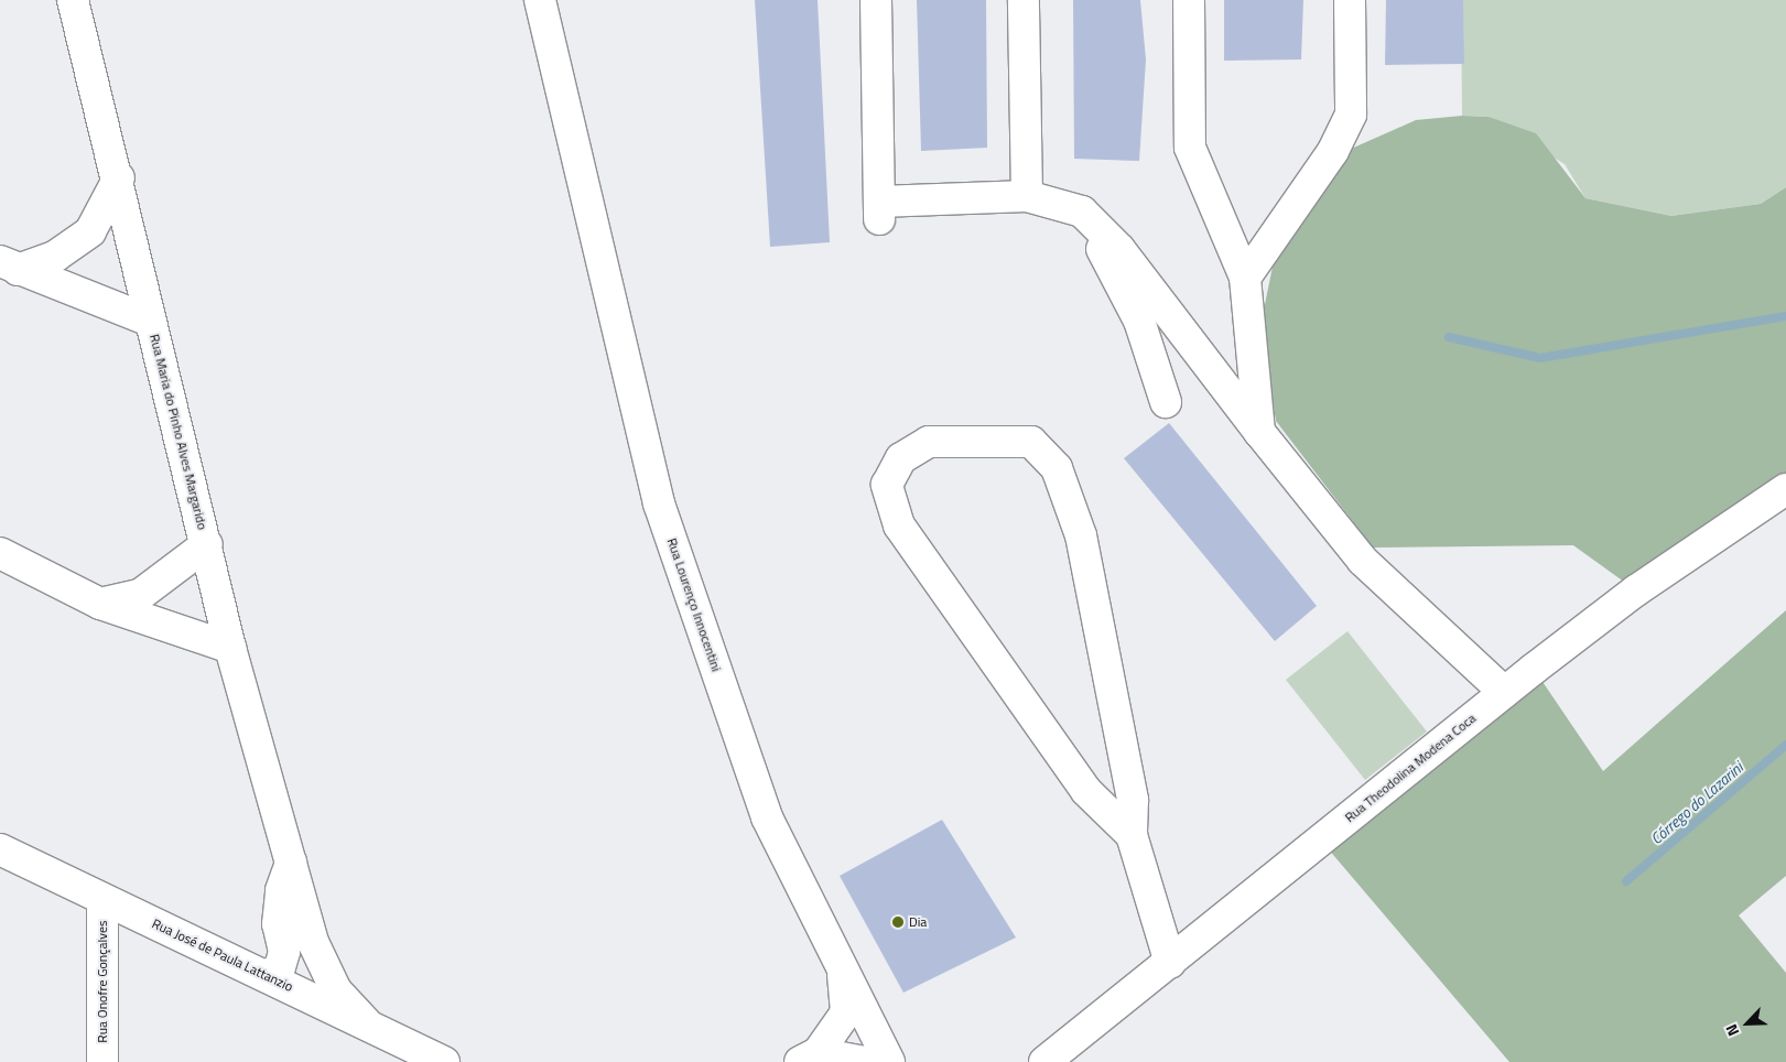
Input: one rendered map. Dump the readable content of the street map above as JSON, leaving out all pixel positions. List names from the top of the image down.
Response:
{
  "streets": {
    "street": [
      "Rua Maria do Pinho Alves Margarido",
      "Rua Lourenço Innocentini",
      "Rua Theodolina Modena Coca",
      "Rua José de Paula Lattanzio",
      "Rua Onofre Gonçalves"
    ]
  },
  "crossings": [
    ["Rua Maria do Pinho Alves Margarido", "Rua José de Paula Lattanzio"],
    ["Rua José de Paula Lattanzio", "Rua Onofre Gonçalves"]
  ],
  "water": ["Córrego do Lazarini"],
  "places": ["Dia"],
  "north": "bottom left"
}
